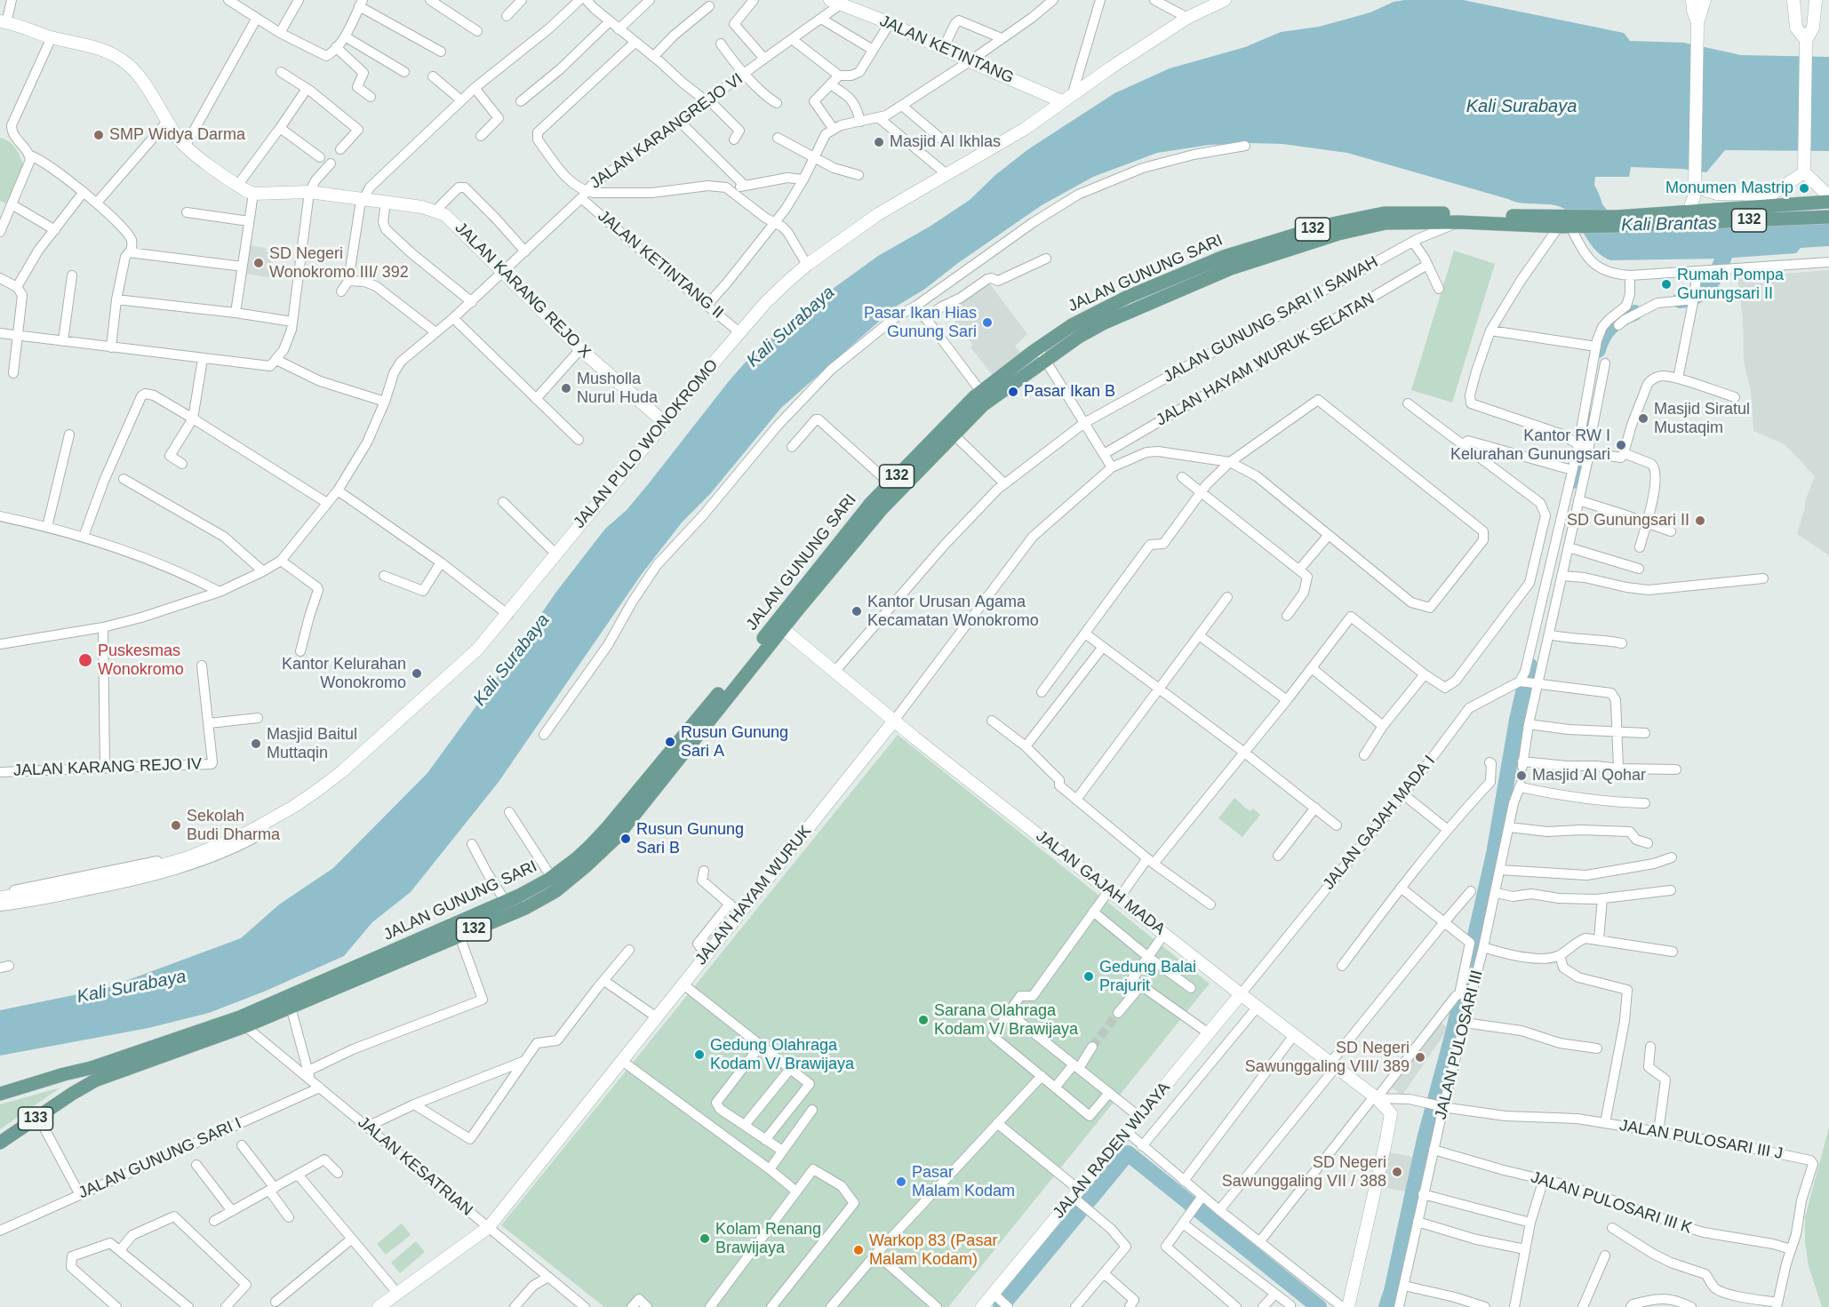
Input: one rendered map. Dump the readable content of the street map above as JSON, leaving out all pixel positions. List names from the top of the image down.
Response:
{
  "streets": {
    "main road": ["132", "JALAN GUNUNG SARI", "133"],
    "street": [
      "JALAN KETINTANG",
      "JALAN KARANGREJO VI",
      "JALAN KETINTANG II",
      "JALAN KARANG REJO X",
      "JALAN GUNUNG SARI II SAWAH",
      "JALAN HAYAM WURUK SELATAN",
      "JALAN PULO WONOKROMO",
      "JALAN KARANG REJO IV",
      "JALAN GAJAH MADA I",
      "JALAN GAJAH MADA",
      "JALAN HAYAM WURUK",
      "JALAN PULOSARI III",
      "JALAN PULOSARI III J",
      "JALAN RADEN WIJAYA",
      "JALAN GUNUNG SARI I",
      "JALAN KESATRIAN",
      "JALAN PULOSARI III K"
    ]
  },
  "crossings": [
    ["JALAN KETINTANG", "JALAN KARANGREJO VI"],
    ["JALAN KETINTANG", "JALAN PULO WONOKROMO"],
    ["JALAN KARANGREJO VI", "JALAN KETINTANG II"],
    ["JALAN KARANGREJO VI", "JALAN KARANG REJO X"],
    ["132", "JALAN GUNUNG SARI"],
    ["JALAN KETINTANG II", "JALAN PULO WONOKROMO"],
    ["JALAN GUNUNG SARI", "JALAN GUNUNG SARI II SAWAH"],
    ["JALAN GUNUNG SARI", "JALAN GAJAH MADA"],
    ["JALAN GUNUNG SARI", "133"],
    ["JALAN GUNUNG SARI", "JALAN KESATRIAN"],
    ["JALAN KARANG REJO X", "JALAN PULO WONOKROMO"],
    ["JALAN GUNUNG SARI II SAWAH", "JALAN GAJAH MADA"],
    ["JALAN GAJAH MADA I", "JALAN GAJAH MADA"],
    ["JALAN GAJAH MADA I", "JALAN RADEN WIJAYA"],
    ["JALAN GAJAH MADA", "JALAN HAYAM WURUK"],
    ["JALAN GAJAH MADA", "JALAN RADEN WIJAYA"],
    ["JALAN HAYAM WURUK", "JALAN KESATRIAN"],
    ["JALAN PULOSARI III", "JALAN PULOSARI III J"],
    ["JALAN PULOSARI III", "JALAN PULOSARI III K"],
    ["JALAN PULOSARI III J", "JALAN PULOSARI III K"],
    ["JALAN GUNUNG SARI I", "JALAN KESATRIAN"]
  ],
  "water": ["Kali Surabaya", "Kali Brantas"],
  "places": [
    "SMP Widya Darma",
    "Masjid Al Ikhlas",
    "Monumen Mastrip",
    "SD Negeri Wonokromo III/ 392",
    "Rumah Pompa Gunungsari II",
    "Pasar Ikan Hias Gunung Sari",
    "Musholla Nurul Huda",
    "Pasar Ikan B",
    "Masjid Siratul Mustaqim",
    "Kantor RW I Kelurahan Gunungsari",
    "SD Gunungsari II",
    "Kantor Urusan Agama Kecamatan Wonokromo",
    "Puskesmas Wonokromo",
    "Kantor Kelurahan Wonokromo",
    "Rusun Gunung Sari A",
    "Masjid Baitul Muttaqin",
    "Masjid Al Qohar",
    "Sekolah Budi Dharma",
    "Rusun Gunung Sari B",
    "Gedung Balai Prajurit",
    "Sarana Olahraga Kodam V/ Brawijaya",
    "Gedung Olahraga Kodam V/ Brawijaya",
    "SD Negeri Sawunggaling VIII/ 389",
    "SD Negeri Sawunggaling VII / 388",
    "Pasar Malam Kodam",
    "Kolam Renang Brawijaya",
    "Warkop 83 (Pasar Malam Kodam)"
  ]
}
